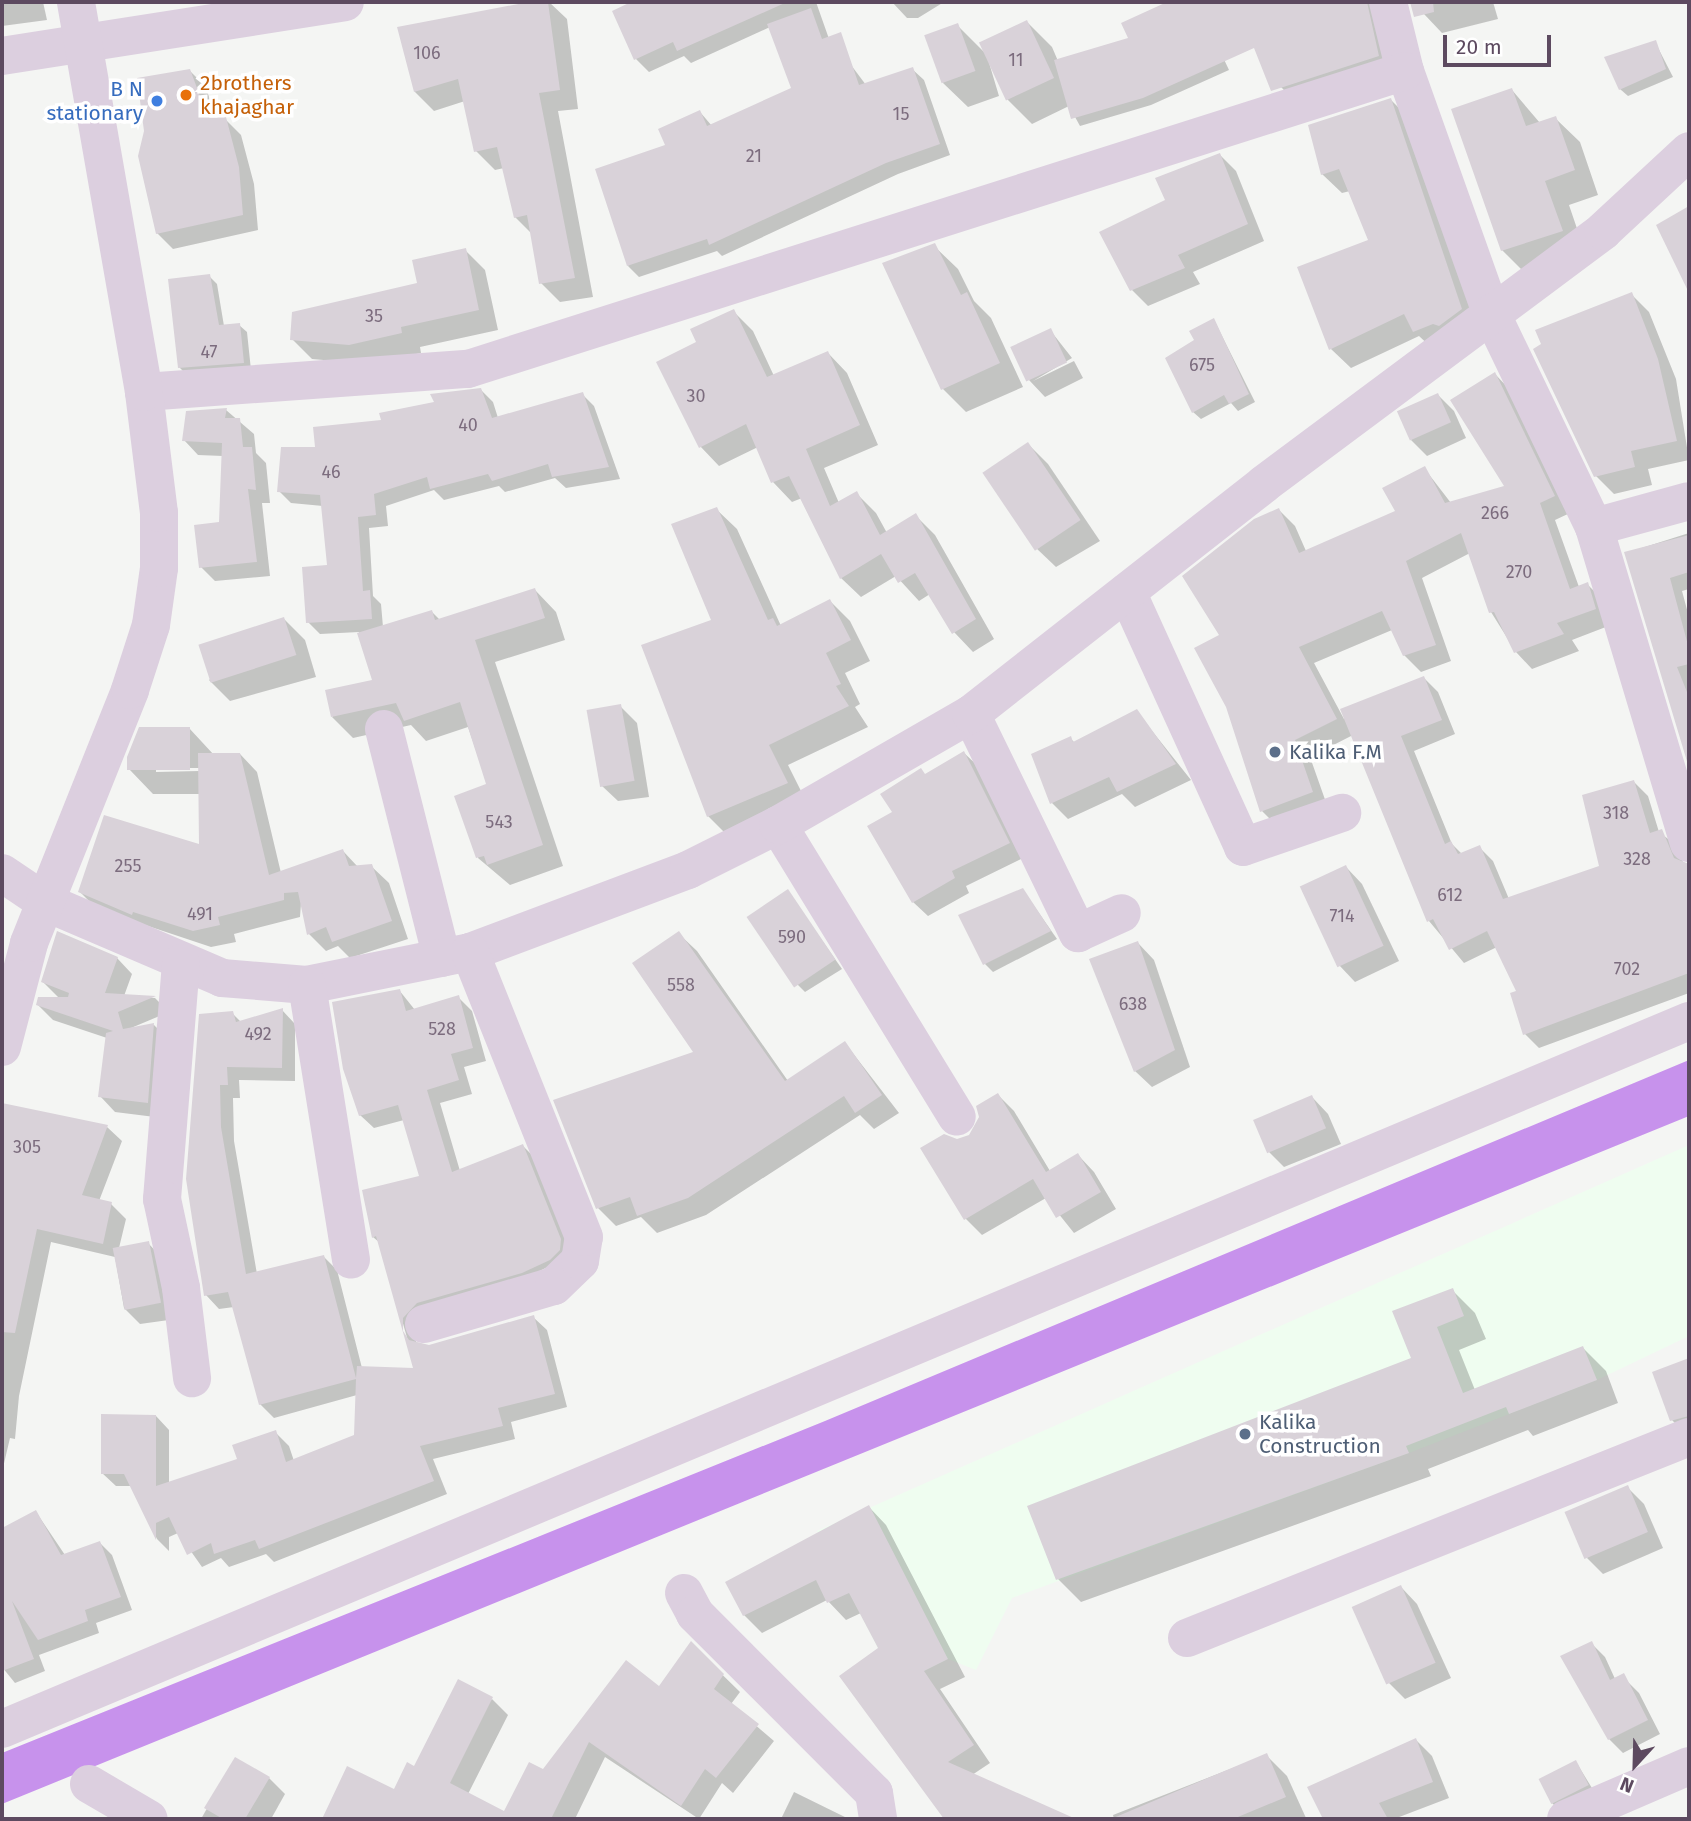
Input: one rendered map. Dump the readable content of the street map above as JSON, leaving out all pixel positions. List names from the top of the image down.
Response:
{
  "places": [
    "2brothers khajaghar",
    "B N stationary",
    "Kalika F.M",
    "Kalika Construction"
  ],
  "house_numbers": [
    "106",
    "11",
    "15",
    "21",
    "35",
    "47",
    "675",
    "30",
    "40",
    "46",
    "266",
    "270",
    "318",
    "543",
    "328",
    "255",
    "612",
    "491",
    "714",
    "590",
    "702",
    "558",
    "638",
    "528",
    "492",
    "305"
  ],
  "scale_bar": "20 m",
  "north": "bottom"
}
